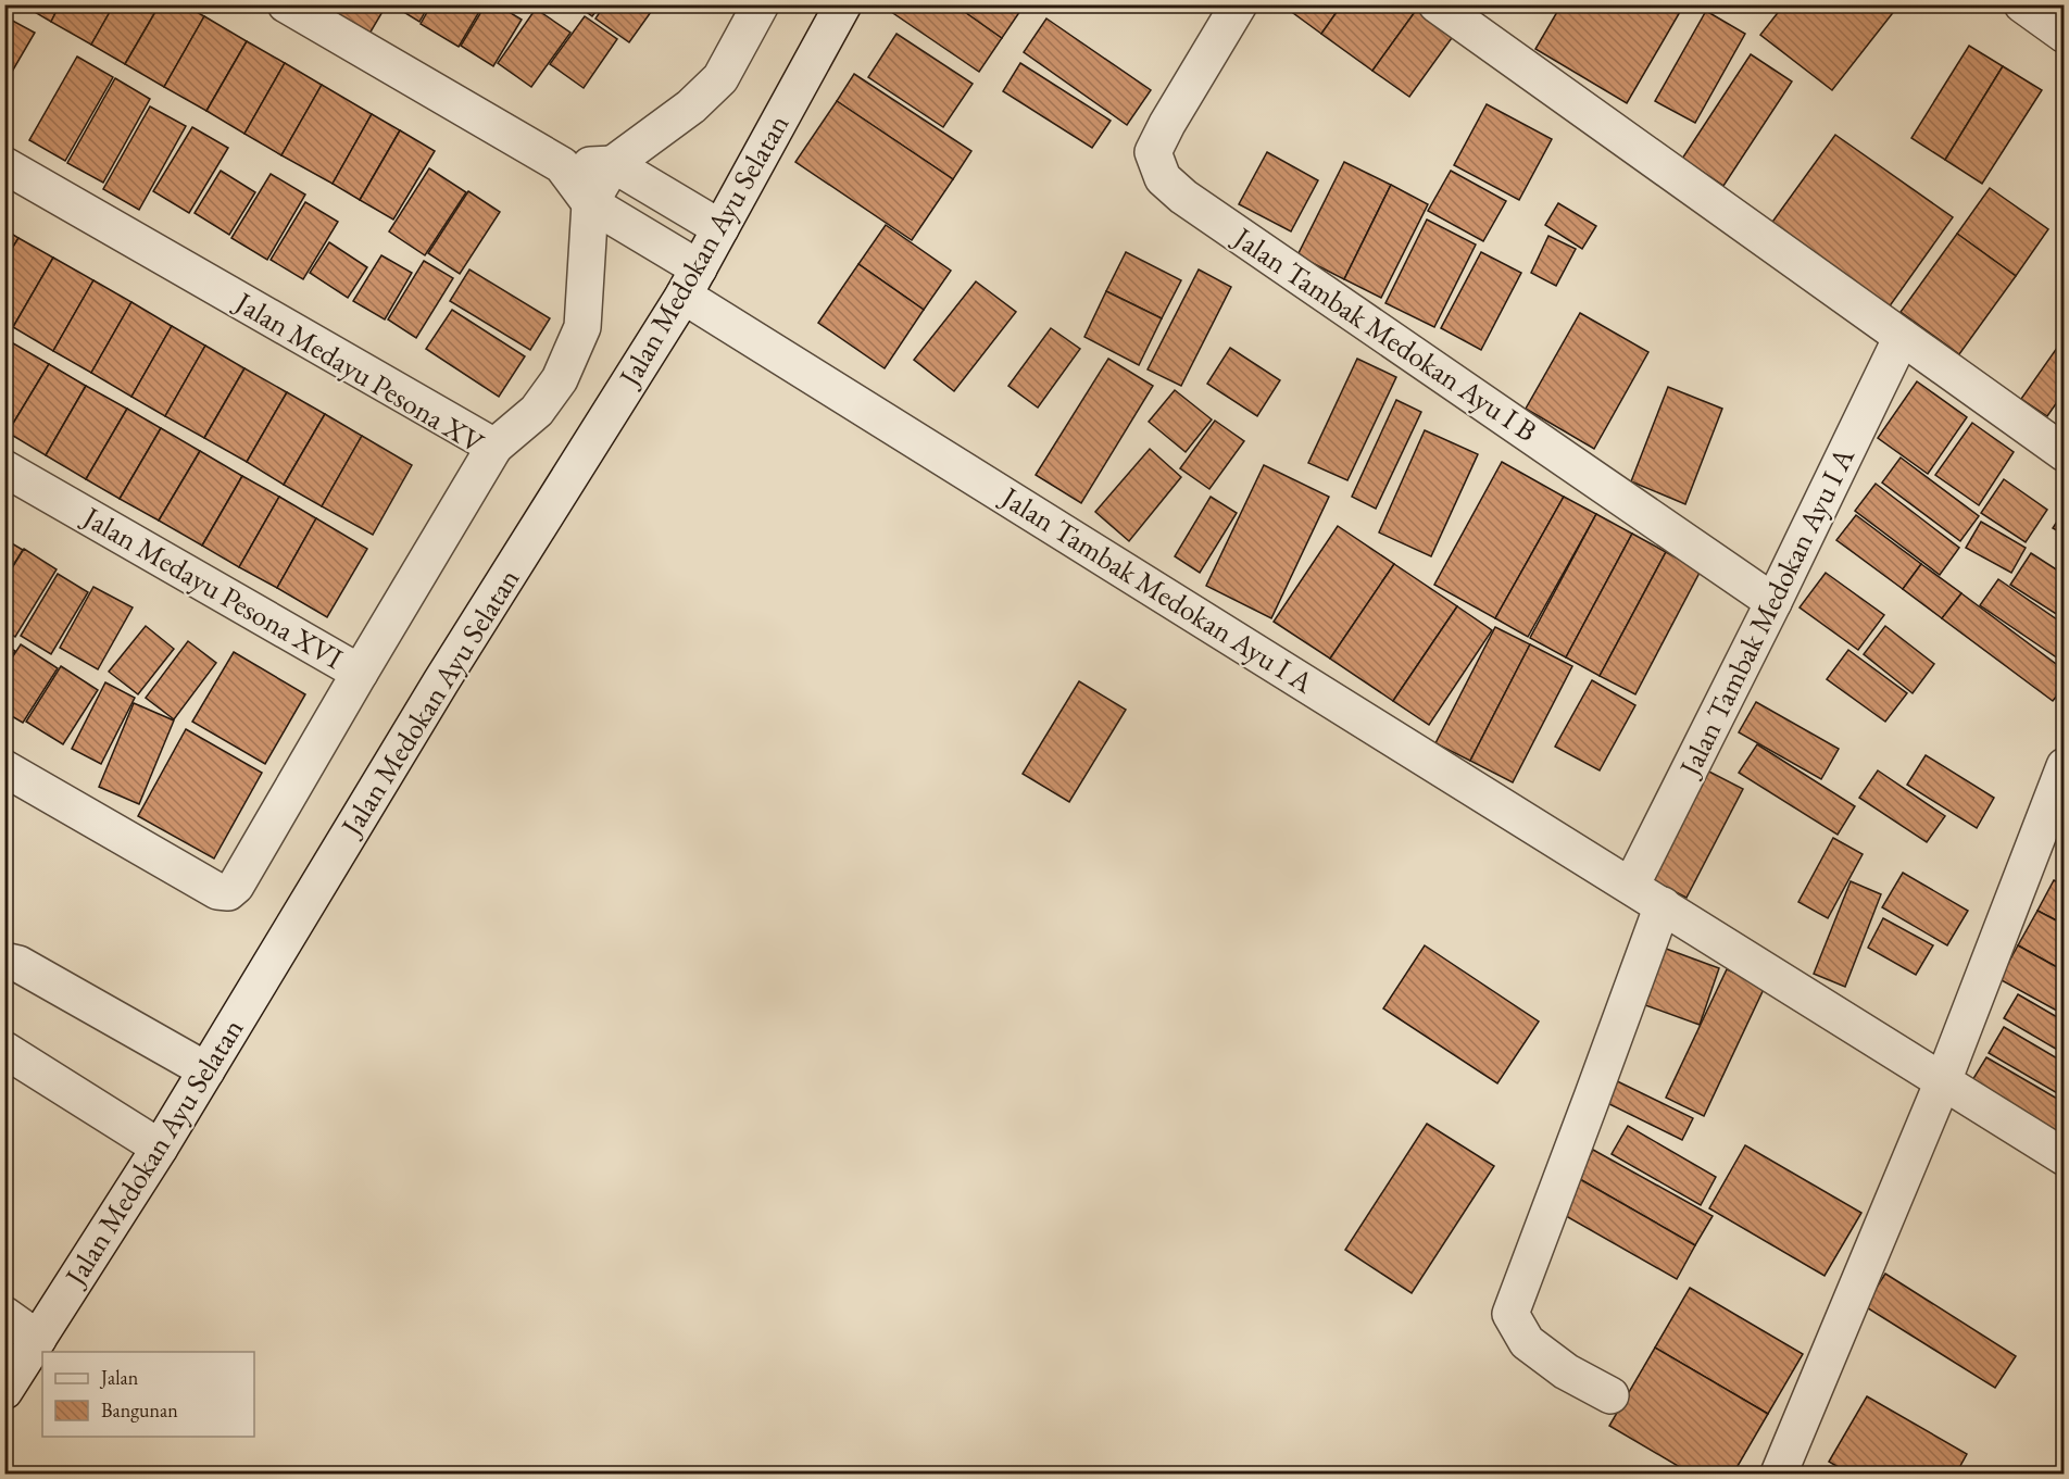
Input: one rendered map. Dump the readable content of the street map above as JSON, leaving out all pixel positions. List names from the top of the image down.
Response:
{
  "streets": {
    "street": [
      "Jalan Medokan Ayu Selatan",
      "Jalan Tambak Medokan Ayu I B",
      "Jalan Medayu Pesona XV",
      "Jalan Medayu Pesona XVI",
      "Jalan Tambak Medokan Ayu I A"
    ]
  },
  "crossings": [
    ["Jalan Medokan Ayu Selatan", "Jalan Tambak Medokan Ayu I A"],
    ["Jalan Tambak Medokan Ayu I B", "Jalan Tambak Medokan Ayu I A"],
    ["Jalan Medayu Pesona XV", "Jalan Medayu Pesona XVI"]
  ],
  "legend": ["Jalan", "Bangunan"]
}
